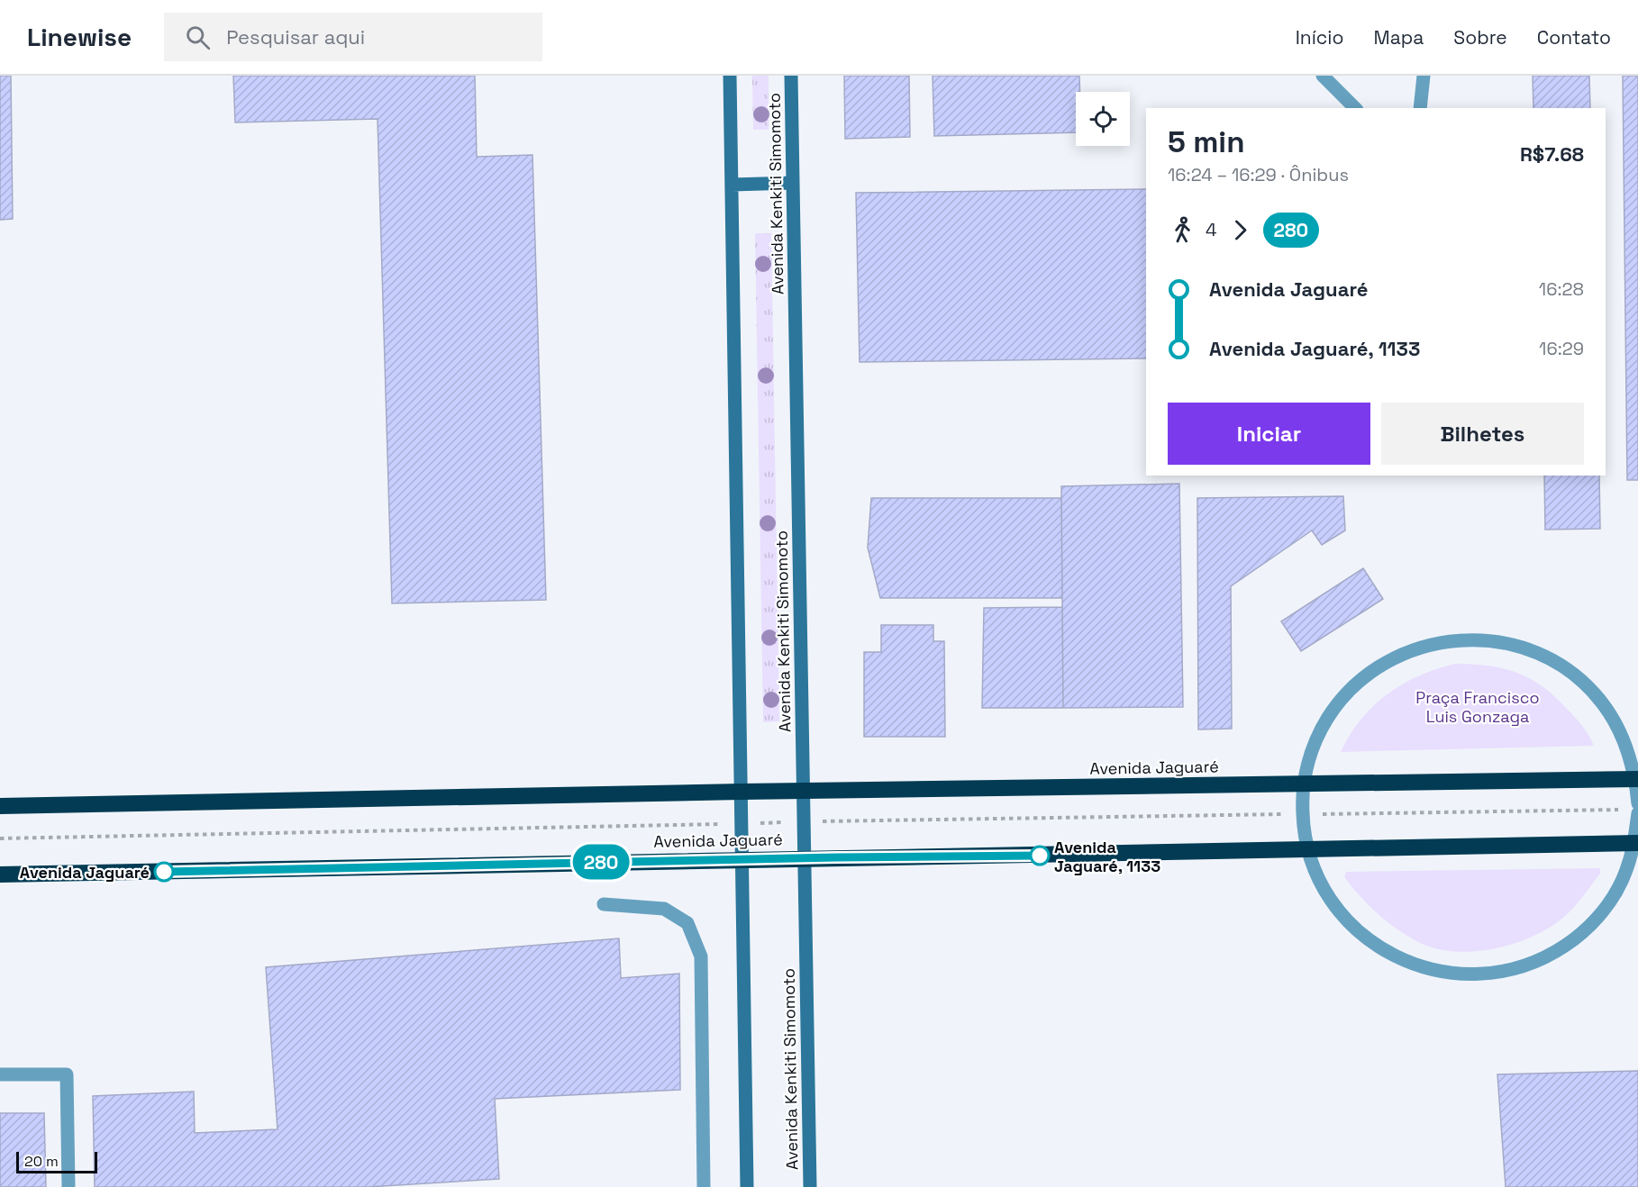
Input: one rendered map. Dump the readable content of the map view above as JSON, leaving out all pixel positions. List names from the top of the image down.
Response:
{
  "streets": {
    "highway": ["Avenida Jaguaré"],
    "main road": ["Avenida Kenkiti Simomoto"]
  },
  "crossings": [
    ["Avenida Kenkiti Simomoto", "Avenida Jaguaré"]
  ],
  "parks": ["Praça Francisco Luis Gonzaga"],
  "places": ["Avenida Jaguaré, 1133", "Avenida Jaguaré"],
  "lines": ["bus line 280"],
  "scale_bar": "20 m",
  "page": {
    "header": "Linewise",
    "search": "Pesquisar aqui",
    "nav": [
      "Início",
      "Mapa",
      "Sobre",
      "Contato"
    ],
    "on_map": "280",
    "heading": ["5 min", "16:24 – 16:29 · Ônibus", "R$7.68"],
    "legs": ["4", "280"],
    "list": [
      {
        "name": "Avenida Jaguaré",
        "value": "16:28"
      },
      {
        "name": "Avenida Jaguaré, 1133",
        "value": "16:29"
      }
    ],
    "buttons": ["Iniciar", "Bilhetes"],
    "scale": "20 m"
  }
}
